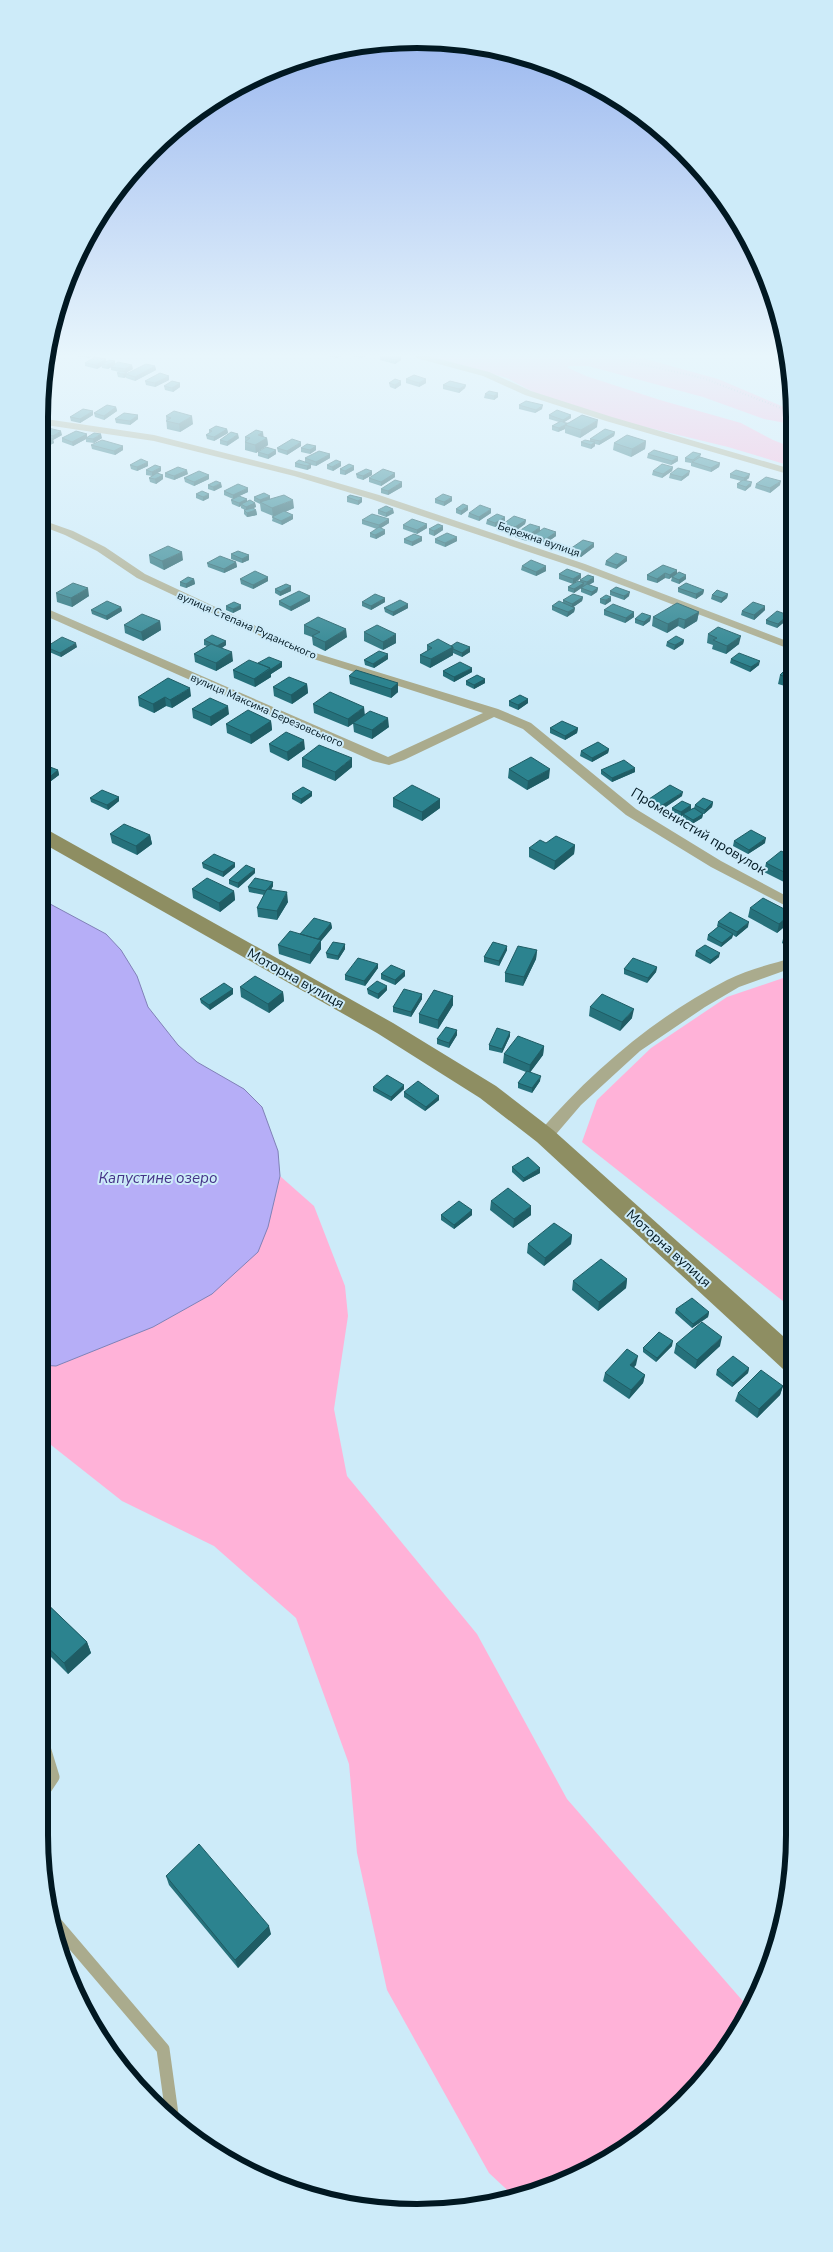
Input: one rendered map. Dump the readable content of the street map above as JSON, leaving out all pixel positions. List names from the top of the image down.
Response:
{
  "streets": {
    "street": [
      "Бережна вулиця",
      "вулиця Степана Руданського",
      "вулиця Максима Березовського",
      "Променистий провулок",
      "Моторна вулиця"
    ]
  },
  "crossings": [
    ["вулиця Степана Руданського", "вулиця Максима Березовського"],
    ["вулиця Степана Руданського", "Променистий провулок"],
    ["вулиця Максима Березовського", "Променистий провулок"]
  ],
  "water": ["Капустине озеро"]
}
